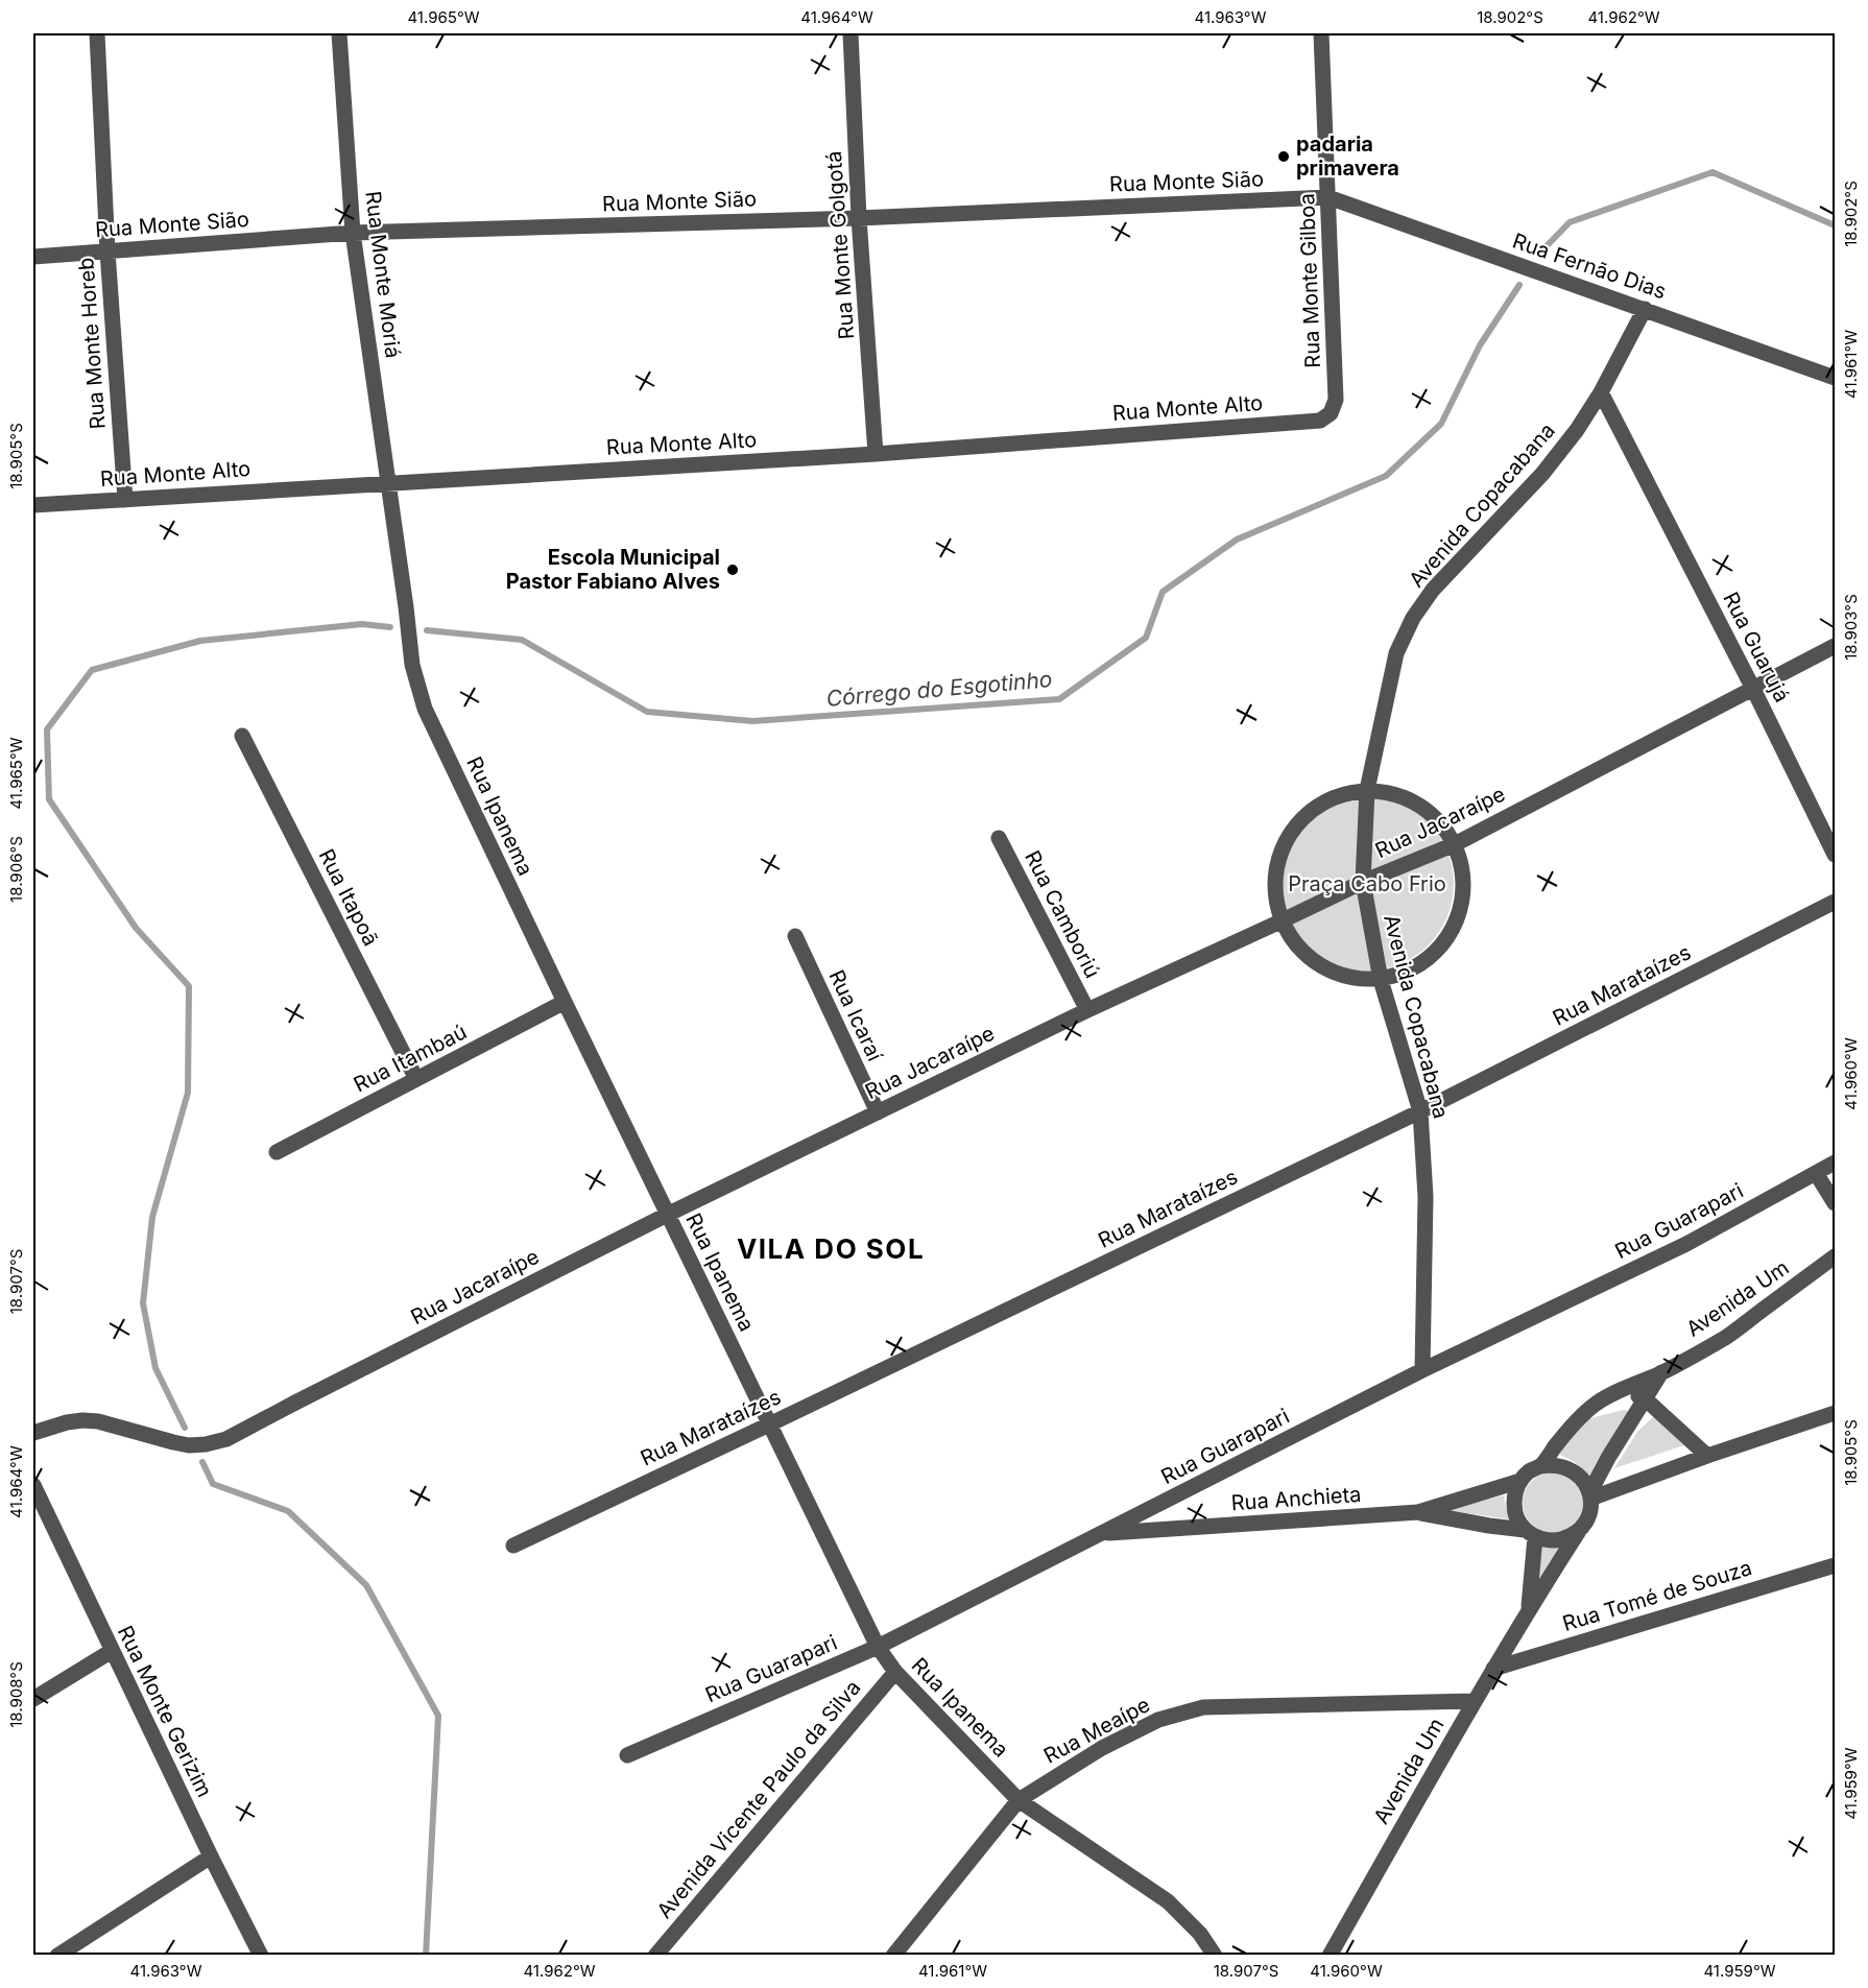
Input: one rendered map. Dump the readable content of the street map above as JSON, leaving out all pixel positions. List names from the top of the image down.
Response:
{
  "streets": {
    "street": [
      "Rua Monte Sião",
      "Rua Monte Golgotá",
      "Rua Fernão Dias",
      "Rua Monte Moriá",
      "Rua Monte Gilboa",
      "Rua Monte Horeb",
      "Rua Monte Alto",
      "Avenida Copacabana",
      "Rua Guarujá",
      "Rua Ipanema",
      "Rua Jacaraípe",
      "Rua Itapoã",
      "Rua Camboriú",
      "Rua Marataízes",
      "Rua Icaraí",
      "Rua Itambaú",
      "Rua Guarapari",
      "Avenida Um",
      "Rua Anchieta",
      "Rua Tomé de Souza",
      "Rua Monte Gerizim",
      "Rua Meaípe",
      "Avenida Vicente Paulo da Silva"
    ]
  },
  "crossings": [
    ["Rua Monte Sião", "Rua Monte Golgotá"],
    ["Rua Monte Sião", "Rua Fernão Dias"],
    ["Rua Monte Sião", "Rua Monte Moriá"],
    ["Rua Monte Sião", "Rua Monte Gilboa"],
    ["Rua Monte Sião", "Rua Monte Horeb"],
    ["Rua Monte Golgotá", "Rua Monte Alto"],
    ["Rua Fernão Dias", "Rua Monte Gilboa"],
    ["Rua Fernão Dias", "Avenida Copacabana"],
    ["Rua Monte Moriá", "Rua Monte Alto"],
    ["Rua Monte Moriá", "Rua Ipanema"],
    ["Rua Monte Gilboa", "Rua Monte Alto"],
    ["Rua Monte Horeb", "Rua Monte Alto"],
    ["Rua Monte Alto", "Rua Ipanema"],
    ["Avenida Copacabana", "Rua Guarujá"],
    ["Avenida Copacabana", "Rua Jacaraípe"],
    ["Avenida Copacabana", "Rua Marataízes"],
    ["Avenida Copacabana", "Rua Guarapari"],
    ["Rua Guarujá", "Rua Jacaraípe"],
    ["Rua Ipanema", "Rua Jacaraípe"],
    ["Rua Ipanema", "Rua Marataízes"],
    ["Rua Ipanema", "Rua Itambaú"],
    ["Rua Ipanema", "Rua Guarapari"],
    ["Rua Ipanema", "Rua Meaípe"],
    ["Rua Ipanema", "Avenida Vicente Paulo da Silva"],
    ["Rua Jacaraípe", "Rua Camboriú"],
    ["Rua Jacaraípe", "Rua Icaraí"],
    ["Rua Itapoã", "Rua Itambaú"],
    ["Rua Guarapari", "Rua Anchieta"],
    ["Avenida Um", "Rua Anchieta"],
    ["Avenida Um", "Rua Tomé de Souza"],
    ["Avenida Um", "Rua Meaípe"]
  ],
  "districts": ["VILA DO SOL"],
  "water": ["Córrego do Esgotinho"],
  "parks": ["Praça Cabo Frio"],
  "places": ["padaria primavera", "Escola Municipal Pastor Fabiano Alves"],
  "coordinates": [
    "41.965°W",
    "41.964°W",
    "41.963°W",
    "18.902°S",
    "41.962°W",
    "41.961°W",
    "18.905°S",
    "18.903°S",
    "18.906°S",
    "41.960°W",
    "18.907°S",
    "18.908°S",
    "41.959°W"
  ]
}
